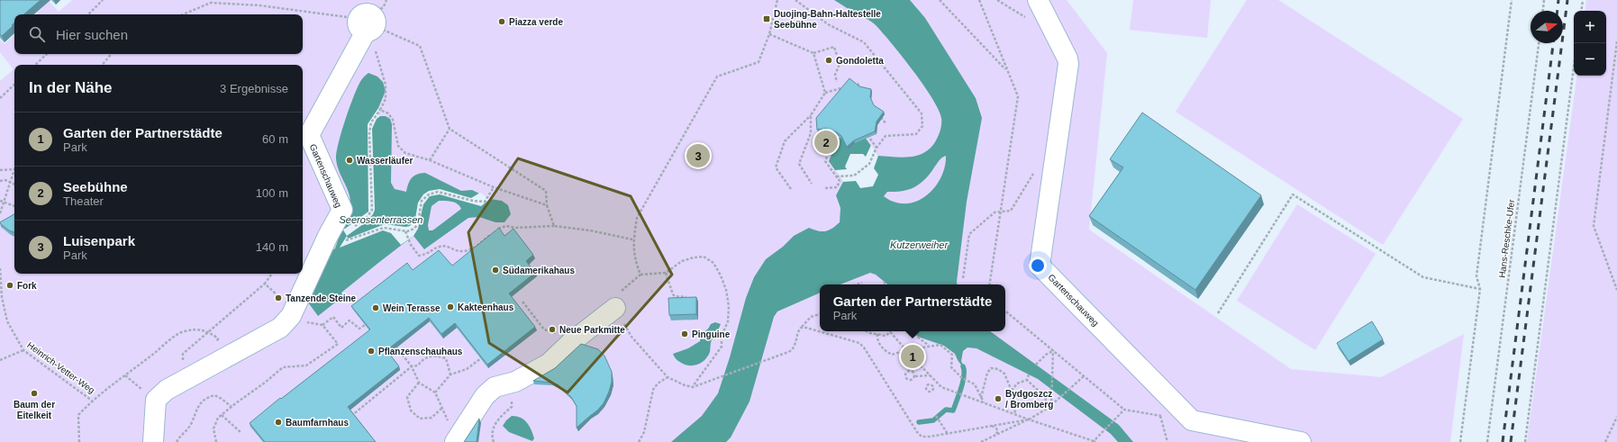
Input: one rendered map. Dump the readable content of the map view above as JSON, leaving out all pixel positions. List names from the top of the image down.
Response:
{
  "streets": {
    "street": ["Gartenschauweg"],
    "path": ["Hans-Reschke-Ufer", "Heinrich-Vetter-Weg"]
  },
  "water": ["Seerosenterrassen", "Kutzerweiher"],
  "places": {
    "transit": ["Duojing-Bahn-Haltestelle Seebühne"],
    "other": [
      "Piazza verde",
      "Gondoletta",
      "Wasserläufer",
      "Südamerikahaus",
      "Fork",
      "Tanzende Steine",
      "Kakteenhaus",
      "Wein Terasse",
      "Neue Parkmitte",
      "Pinguine",
      "Pflanzenschauhaus",
      "Baum der Eitelkeit",
      "Bydgoszcz / Bromberg",
      "Baumfarnhaus"
    ]
  },
  "north": "right",
  "page": {
    "map_buttons": ["+", "−"],
    "search": "Hier suchen",
    "heading": ["In der Nähe", "3 Ergebnisse"],
    "list": [
      {
        "mark": "1",
        "name": "Garten der Partnerstädte",
        "note": "Park",
        "value": "60 m"
      },
      {
        "mark": "2",
        "name": "Seebühne",
        "note": "Theater",
        "value": "100 m"
      },
      {
        "mark": "3",
        "name": "Luisenpark",
        "note": "Park",
        "value": "140 m"
      }
    ],
    "pins": ["2", "3", "1"],
    "popup": ["Garten der Partnerstädte", "Park"]
  }
}
